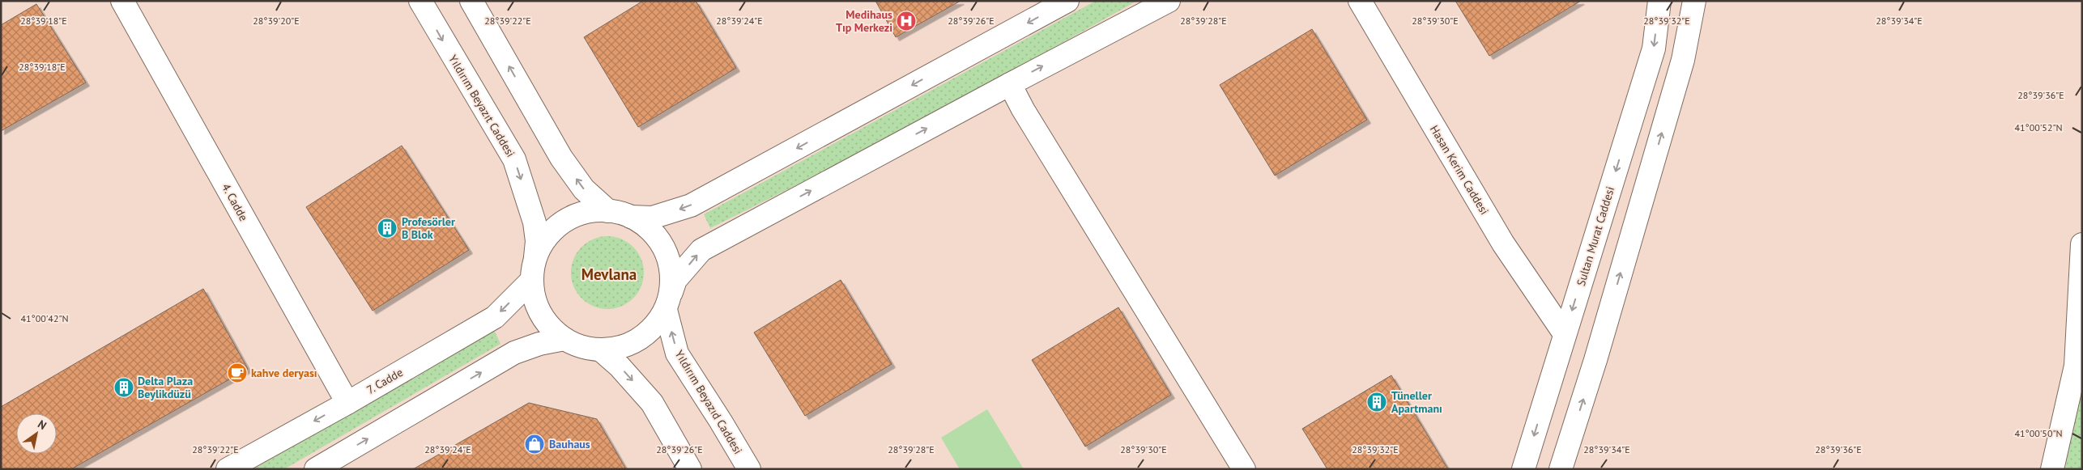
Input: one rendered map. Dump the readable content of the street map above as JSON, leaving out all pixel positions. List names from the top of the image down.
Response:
{
  "streets": {
    "main road": [
      "Yıldırım Beyazıt Caddesi",
      "Hasan Kerim Caddesi",
      "4. Cadde",
      "Sultan Murat Caddesi",
      "7. Cadde",
      "Yıldırım Beyazıd Caddesi"
    ]
  },
  "crossings": [
    ["Yıldırım Beyazıt Caddesi", "7. Cadde"],
    ["Yıldırım Beyazıt Caddesi", "Yıldırım Beyazıd Caddesi"],
    ["Hasan Kerim Caddesi", "Sultan Murat Caddesi"],
    ["4. Cadde", "7. Cadde"],
    ["7. Cadde", "Yıldırım Beyazıd Caddesi"]
  ],
  "districts": ["Mevlana"],
  "places": {
    "hospital": ["Medihaus Tıp Merkezi"],
    "building": ["Profesörler B Blok", "Delta Plaza Beylikdüzü", "Tüneller Apartmanı"],
    "cafe": ["kahve deryası"],
    "shop": ["Bauhaus"]
  },
  "north": "top right",
  "coordinates": [
    "28°39'18\"E",
    "28°39'24\"E",
    "28°39'30\"E",
    "28°39'32\"E",
    "28°39'34\"E",
    "28°39'20\"E",
    "28°39'22\"E",
    "28°39'26\"E",
    "28°39'28\"E",
    "28°39'36\"E",
    "41°00'52\"N",
    "41°00'42\"N",
    "41°00'50\"N"
  ]
}
